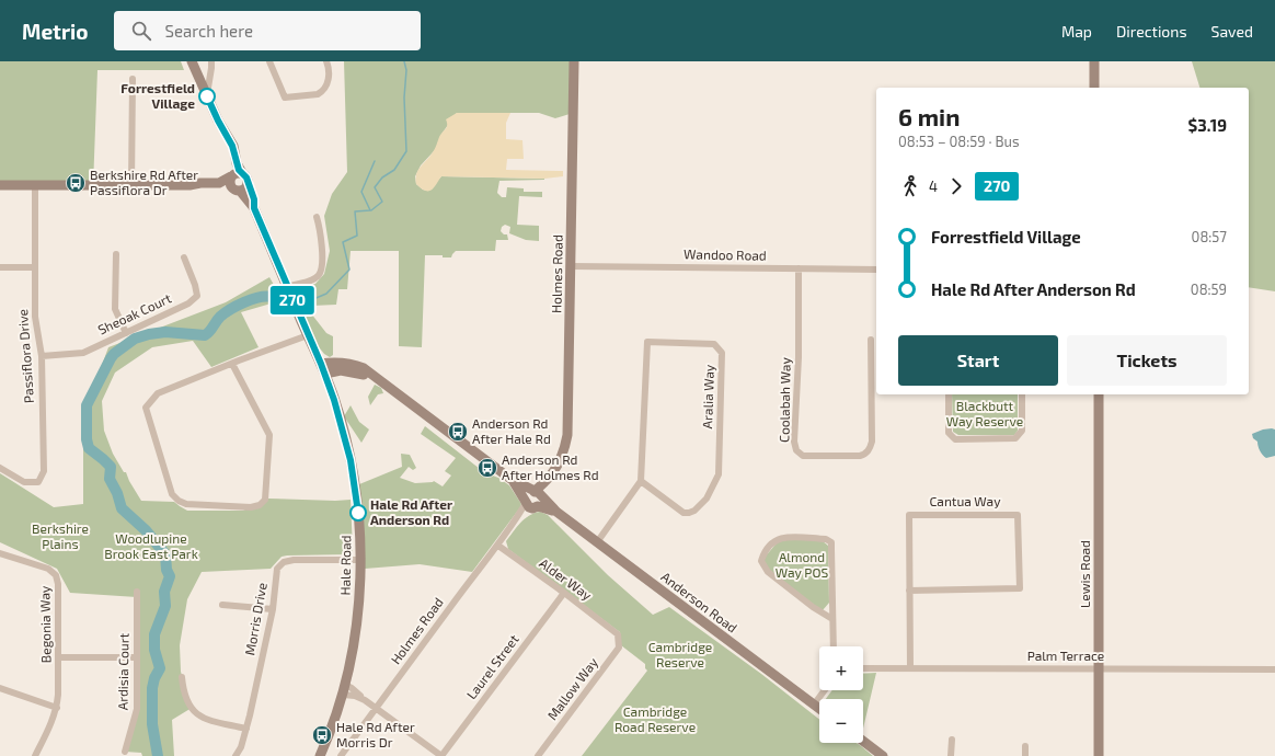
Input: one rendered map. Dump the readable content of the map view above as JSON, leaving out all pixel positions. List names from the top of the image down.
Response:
{
  "streets": {
    "street": [
      "Wandoo Road",
      "Holmes Road",
      "Sheoak Court",
      "Passiflora Drive",
      "Aralia Way",
      "Coolabah Way",
      "Cantua Way",
      "Hale Road",
      "Lewis Road",
      "Alder Way",
      "Anderson Road",
      "Morris Drive",
      "Begonia Way",
      "Palm Terrace",
      "Laurel Street",
      "Ardisia Court",
      "Mallow Way"
    ]
  },
  "crossings": [
    ["Wandoo Road", "Holmes Road"],
    ["Wandoo Road", "Coolabah Way"],
    ["Holmes Road", "Alder Way"],
    ["Holmes Road", "Anderson Road"],
    ["Sheoak Court", "Passiflora Drive"],
    ["Cantua Way", "Palm Terrace"],
    ["Hale Road", "Morris Drive"],
    ["Lewis Road", "Palm Terrace"],
    ["Alder Way", "Laurel Street"],
    ["Alder Way", "Mallow Way"]
  ],
  "parks": [
    "Blackbutt Way Reserve",
    "Berkshire Plains",
    "Woodlupine Brook East Park",
    "Almond Way POS",
    "Cambridge Reserve",
    "Cambridge Road Reserve"
  ],
  "places": {
    "other": ["Forrestfield Village", "Hale Rd After Anderson Rd"],
    "bus stop": [
      "Berkshire Rd After Passiflora Dr",
      "Anderson Rd After Hale Rd",
      "Anderson Rd After Holmes Rd",
      "Hale Rd After Morris Dr"
    ]
  },
  "lines": ["bus line 270"],
  "page": {
    "header": "Metrio",
    "search": "Search here",
    "nav": ["Map", "Directions", "Saved"],
    "on_map": "270",
    "heading": ["6 min", "08:53 – 08:59 · Bus", "$3.19"],
    "legs": ["4", "270"],
    "list": [
      {
        "name": "Forrestfield Village",
        "value": "08:57"
      },
      {
        "name": "Hale Rd After Anderson Rd",
        "value": "08:59"
      }
    ],
    "buttons": ["Start", "Tickets"],
    "map_buttons": ["+", "−"]
  }
}
